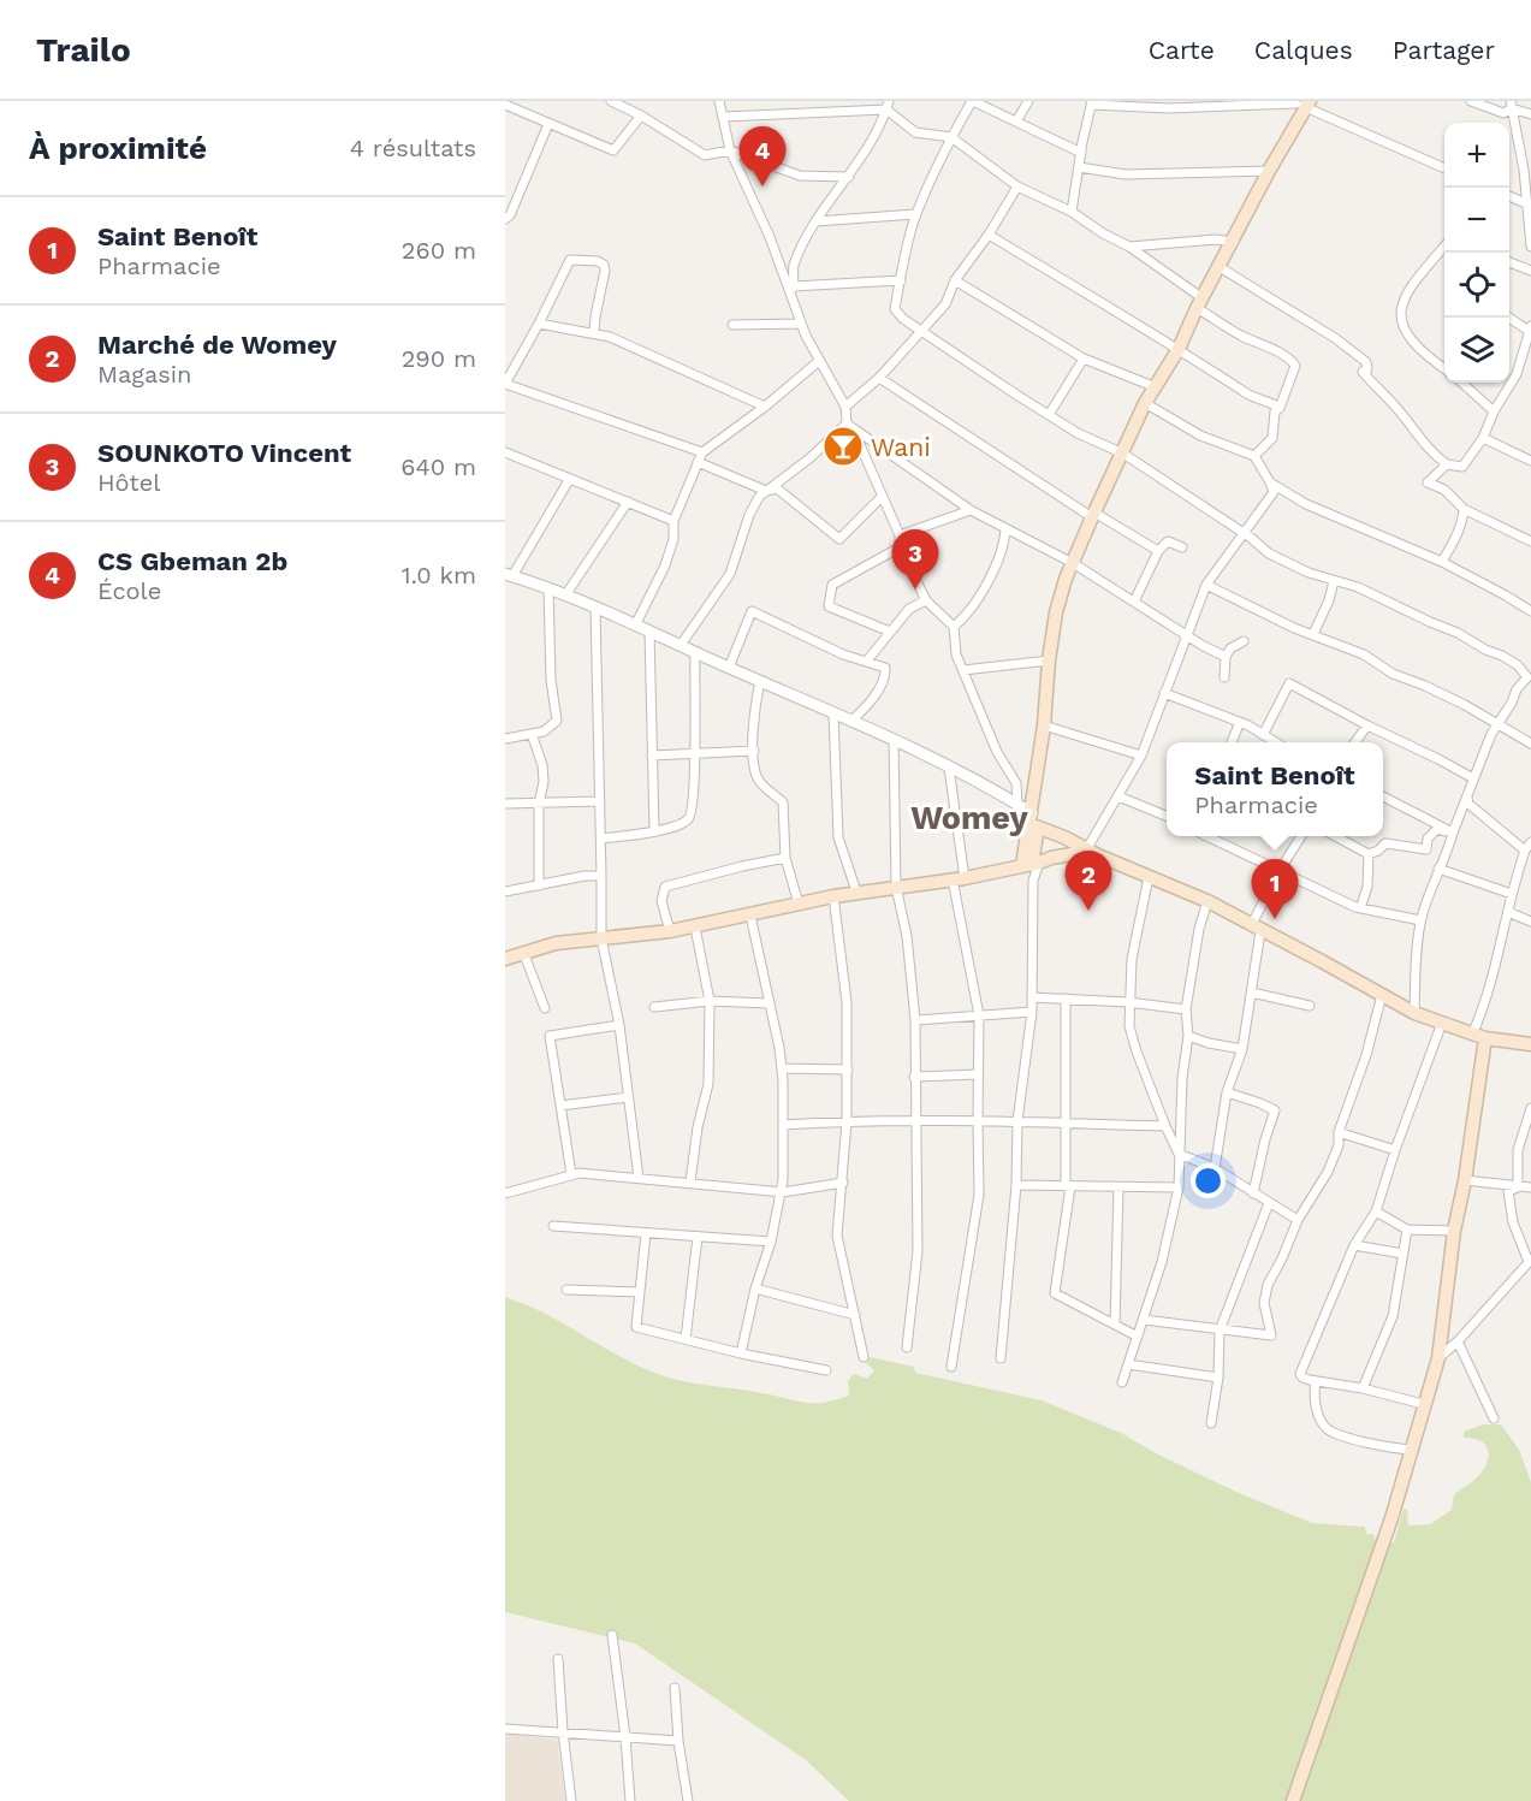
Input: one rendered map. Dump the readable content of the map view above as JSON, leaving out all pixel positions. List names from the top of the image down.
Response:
{
  "districts": ["Womey"],
  "places": {
    "bar": ["Wani"]
  },
  "page": {
    "header": "Trailo",
    "nav": ["Carte", "Calques", "Partager"],
    "heading": ["À proximité", "4 résultats"],
    "map_buttons": ["+", "−"],
    "pins": [
      "4",
      "3",
      "2",
      "1"
    ],
    "list": [
      {
        "mark": "1",
        "name": "Saint Benoît",
        "note": "Pharmacie",
        "value": "260 m"
      },
      {
        "mark": "2",
        "name": "Marché de Womey",
        "note": "Magasin",
        "value": "290 m"
      },
      {
        "mark": "3",
        "name": "SOUNKOTO Vincent",
        "note": "Hôtel",
        "value": "640 m"
      },
      {
        "mark": "4",
        "name": "CS Gbeman 2b",
        "note": "École",
        "value": "1.0 km"
      }
    ],
    "popup": ["Saint Benoît", "Pharmacie"]
  }
}
